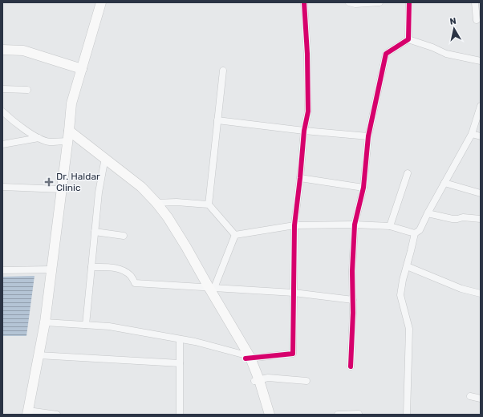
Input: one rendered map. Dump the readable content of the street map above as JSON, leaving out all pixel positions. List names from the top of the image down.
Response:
{
  "places": {
    "health": ["Dr. Haldar Clinic"]
  },
  "north": "top"
}
